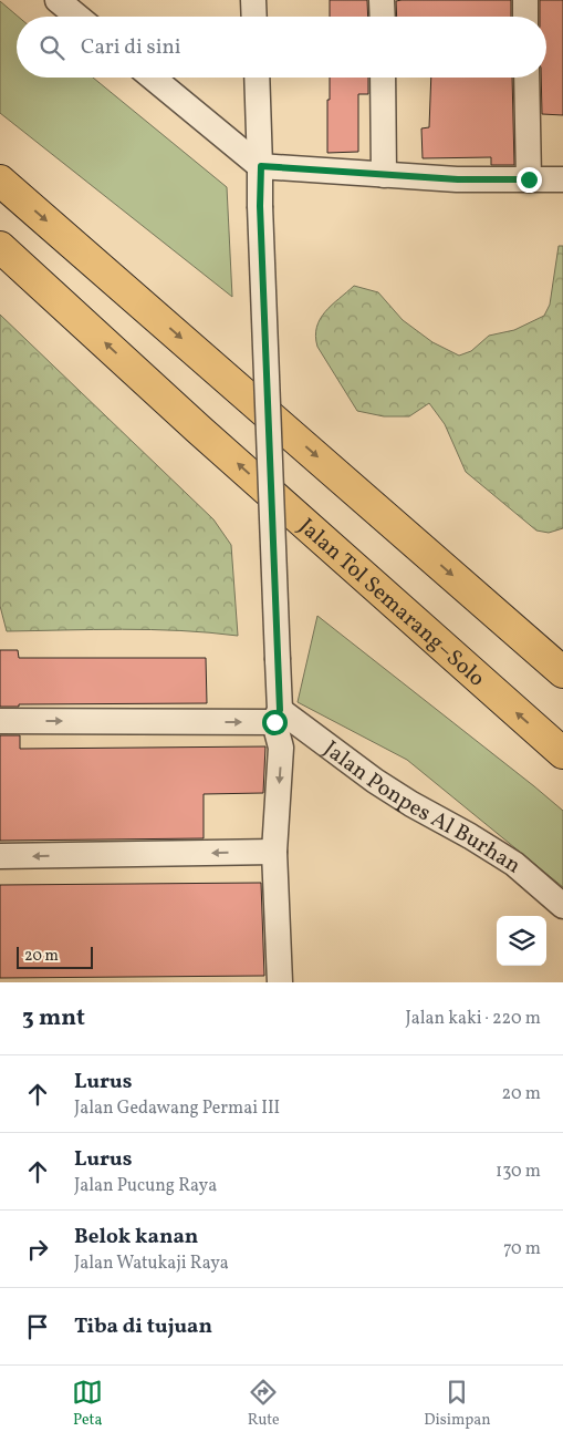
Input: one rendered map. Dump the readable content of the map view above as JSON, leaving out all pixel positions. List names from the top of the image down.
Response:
{
  "streets": {
    "highway": ["Jalan Tol Semarang–Solo"],
    "street": ["Jalan Ponpes Al Burhan"]
  },
  "scale_bar": "20 m",
  "page": {
    "search": "Cari di sini",
    "scale": "20 m",
    "heading": ["3 mnt", "Jalan kaki · 220 m"],
    "list": [
      ["Lurus", "Jalan Gedawang Permai III", "20 m"],
      ["Lurus", "Jalan Pucung Raya", "130 m"],
      ["Belok kanan", "Jalan Watukaji Raya", "70 m"],
      "Tiba di tujuan"
    ],
    "nav": ["Peta", "Rute", "Disimpan"]
  }
}
